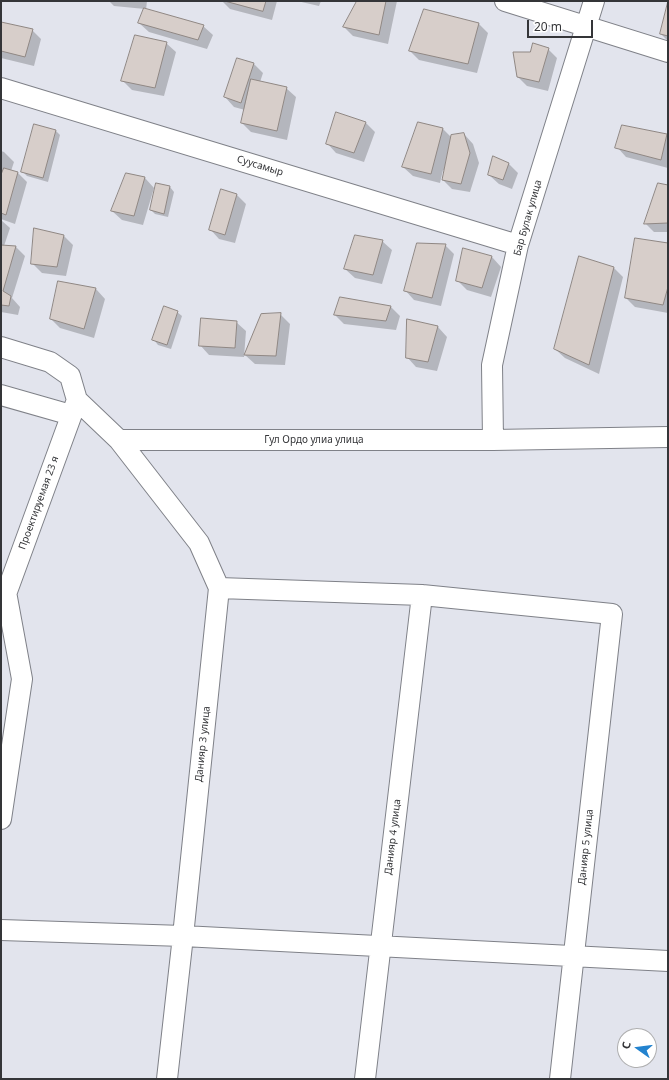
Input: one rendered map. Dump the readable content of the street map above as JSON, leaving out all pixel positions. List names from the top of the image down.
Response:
{
  "streets": {
    "street": [
      "Суусамыр",
      "Бар Булак улица",
      "Гул Ордо улиа улица",
      "Проектируемая 23 я",
      "Данияр 3 улица",
      "Данияр 4 улица",
      "Данияр 5 улица"
    ]
  },
  "crossings": [
    ["Суусамыр", "Бар Булак улица"],
    ["Бар Булак улица", "Гул Ордо улиа улица"],
    ["Гул Ордо улиа улица", "Данияр 3 улица"],
    ["Данияр 4 улица", "Данияр 5 улица"]
  ],
  "scale_bar": "20 m",
  "north": "left"
}
